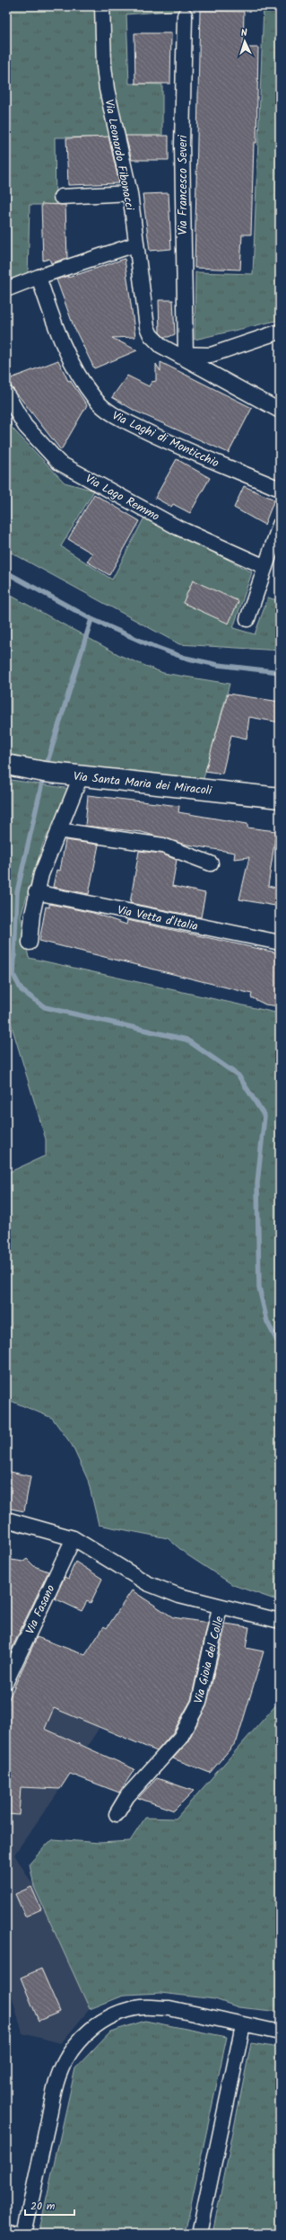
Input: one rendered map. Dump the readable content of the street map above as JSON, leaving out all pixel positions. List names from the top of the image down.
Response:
{
  "streets": {
    "street": [
      "Via Leonardo Fibonacci",
      "Via Francesco Severi",
      "Via Laghi di Monticchio",
      "Via Lago Remmo",
      "Via Santa Maria dei Miracoli",
      "Via Vetta d'Italia",
      "Via Fasano",
      "Via Gioia del Colle"
    ]
  },
  "crossings": [
    ["Via Leonardo Fibonacci", "Via Francesco Severi"]
  ],
  "scale_bar": "20 m",
  "north": "top"
}
